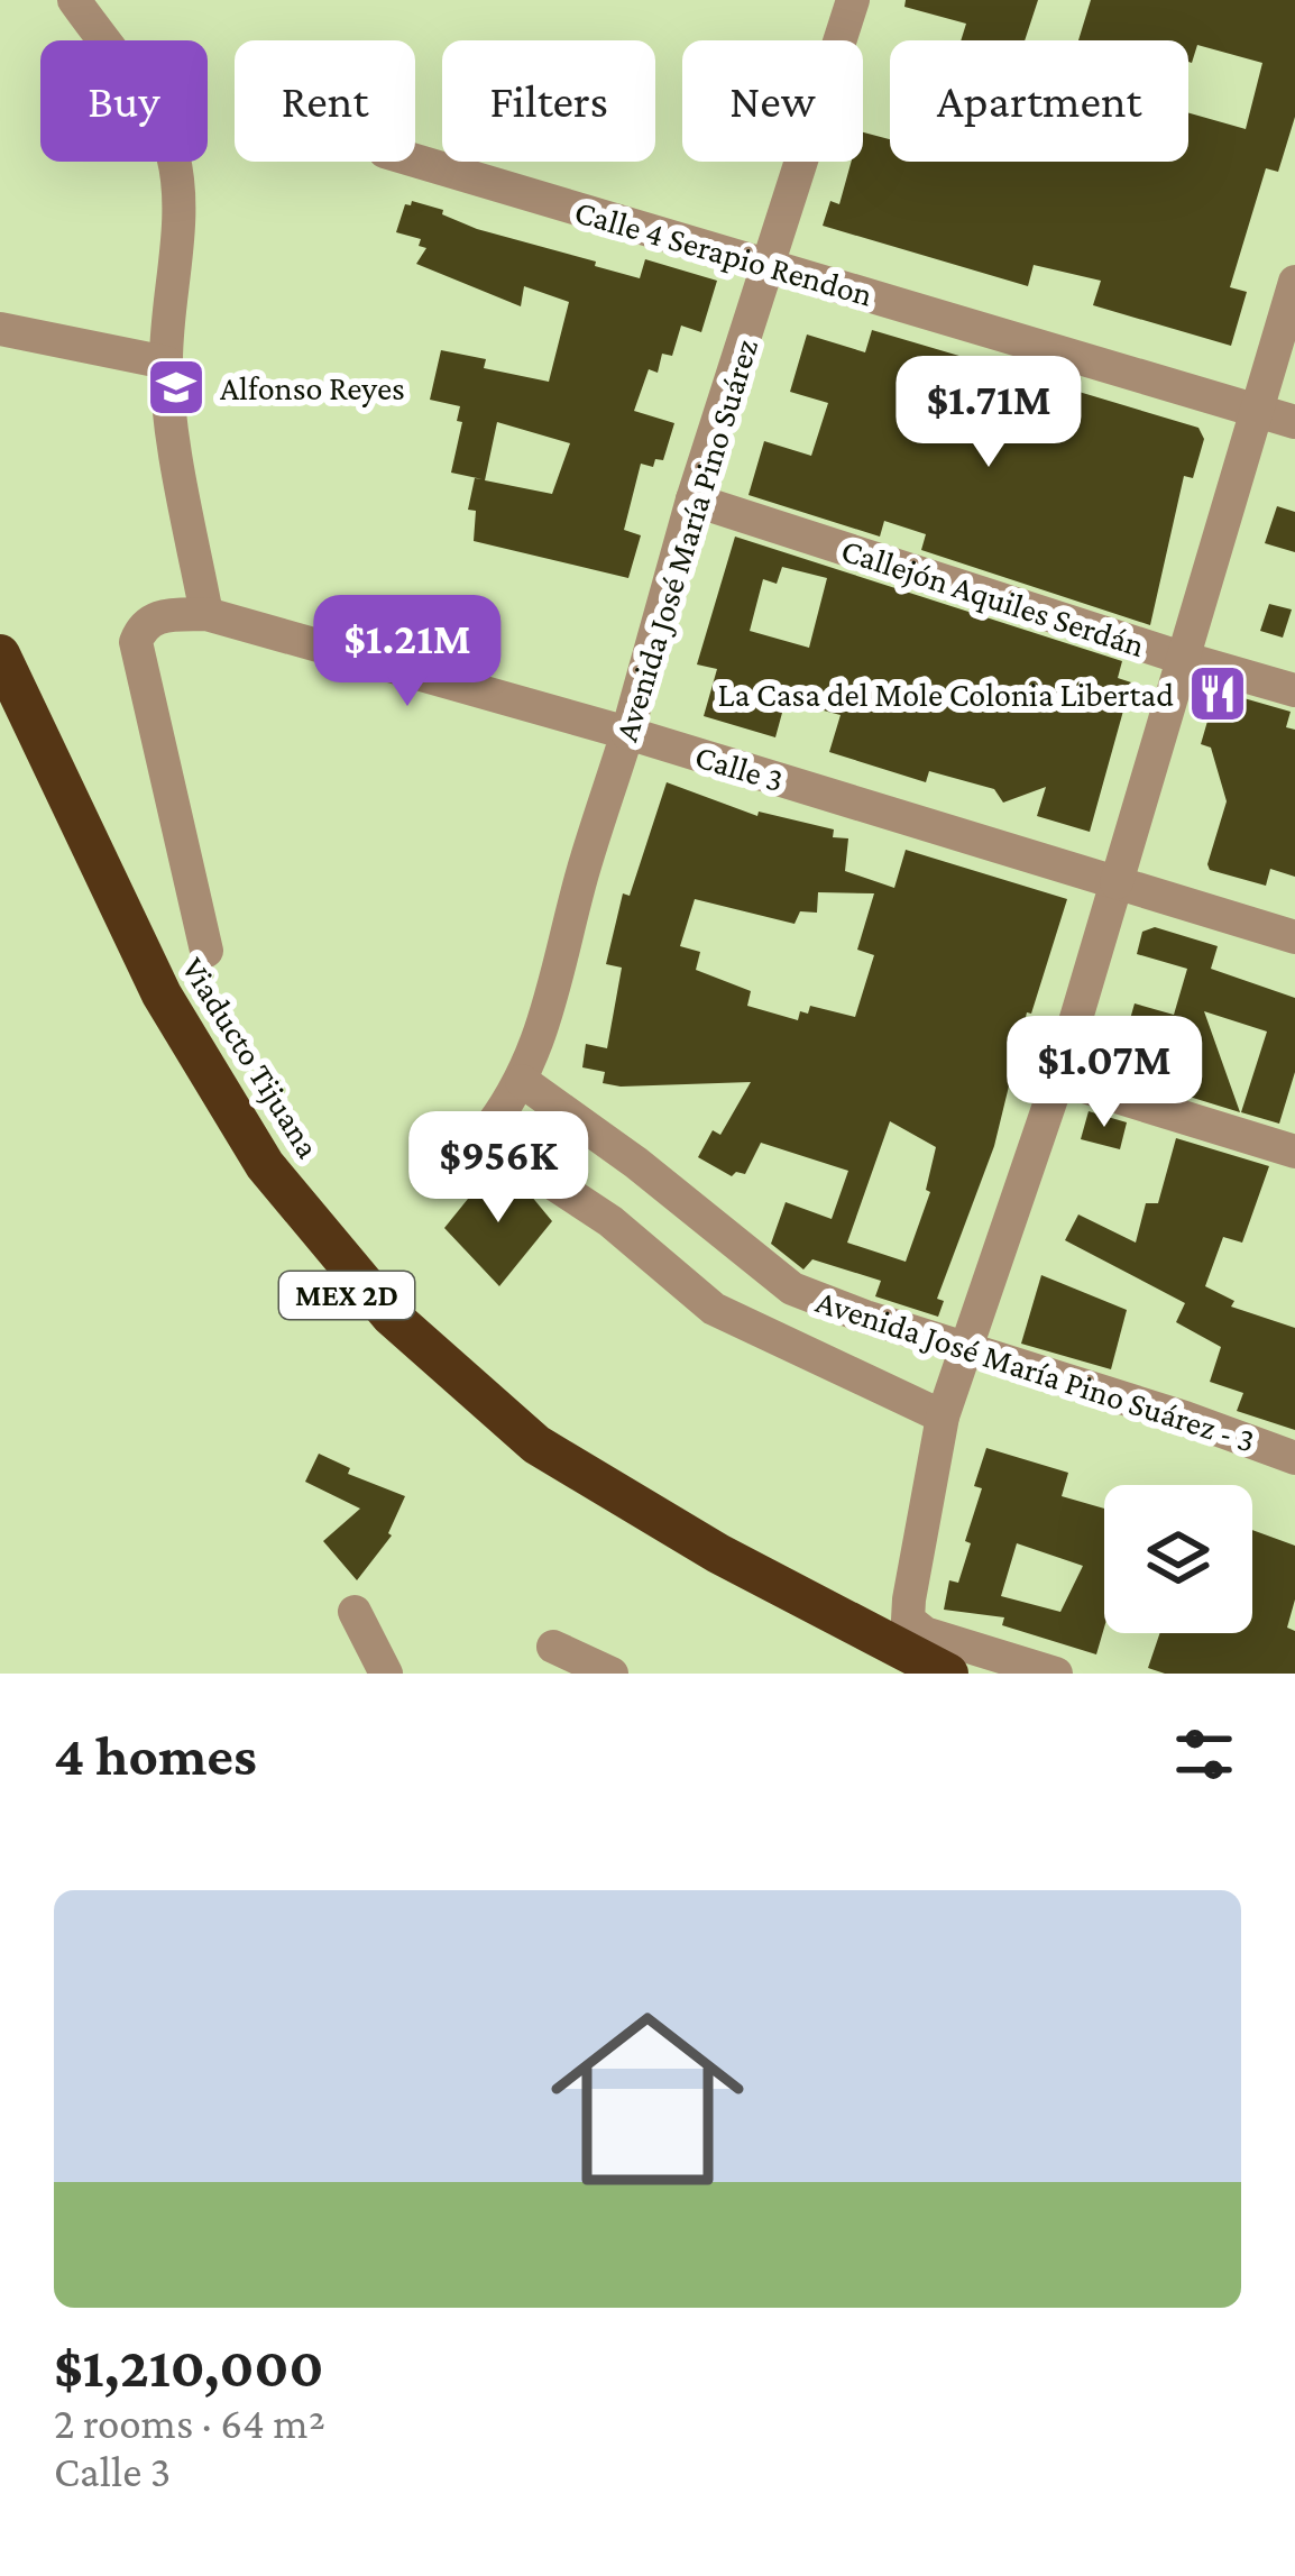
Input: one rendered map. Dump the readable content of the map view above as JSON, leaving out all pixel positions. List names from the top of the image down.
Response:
{
  "streets": {
    "highway": ["Viaducto Tijuana", "MEX 2D"],
    "street": [
      "Calle 4 Serapio Rendon",
      "Avenida José María Pino Suárez",
      "Callejón Aquiles Serdán",
      "Calle 3",
      "Avenida José María Pino Suárez - 3"
    ]
  },
  "crossings": [
    ["Calle 4 Serapio Rendon", "Avenida José María Pino Suárez"],
    ["Avenida José María Pino Suárez", "Callejón Aquiles Serdán"],
    ["Avenida José María Pino Suárez", "Calle 3"],
    ["Avenida José María Pino Suárez", "Avenida José María Pino Suárez - 3"]
  ],
  "places": {
    "school or university": ["Alfonso Reyes"],
    "restaurant": ["La Casa del Mole Colonia Libertad"]
  },
  "page": {
    "chip": [
      "Buy",
      "Rent",
      "Filters",
      "New",
      "Apartment"
    ],
    "price": [
      "$1.71M",
      "$1.21M",
      "$1.07M",
      "$956K"
    ],
    "heading": "4 homes",
    "list": [
      {
        "name": "$1,210,000",
        "note": "2 rooms · 64 m² · Calle 3"
      }
    ]
  }
}
